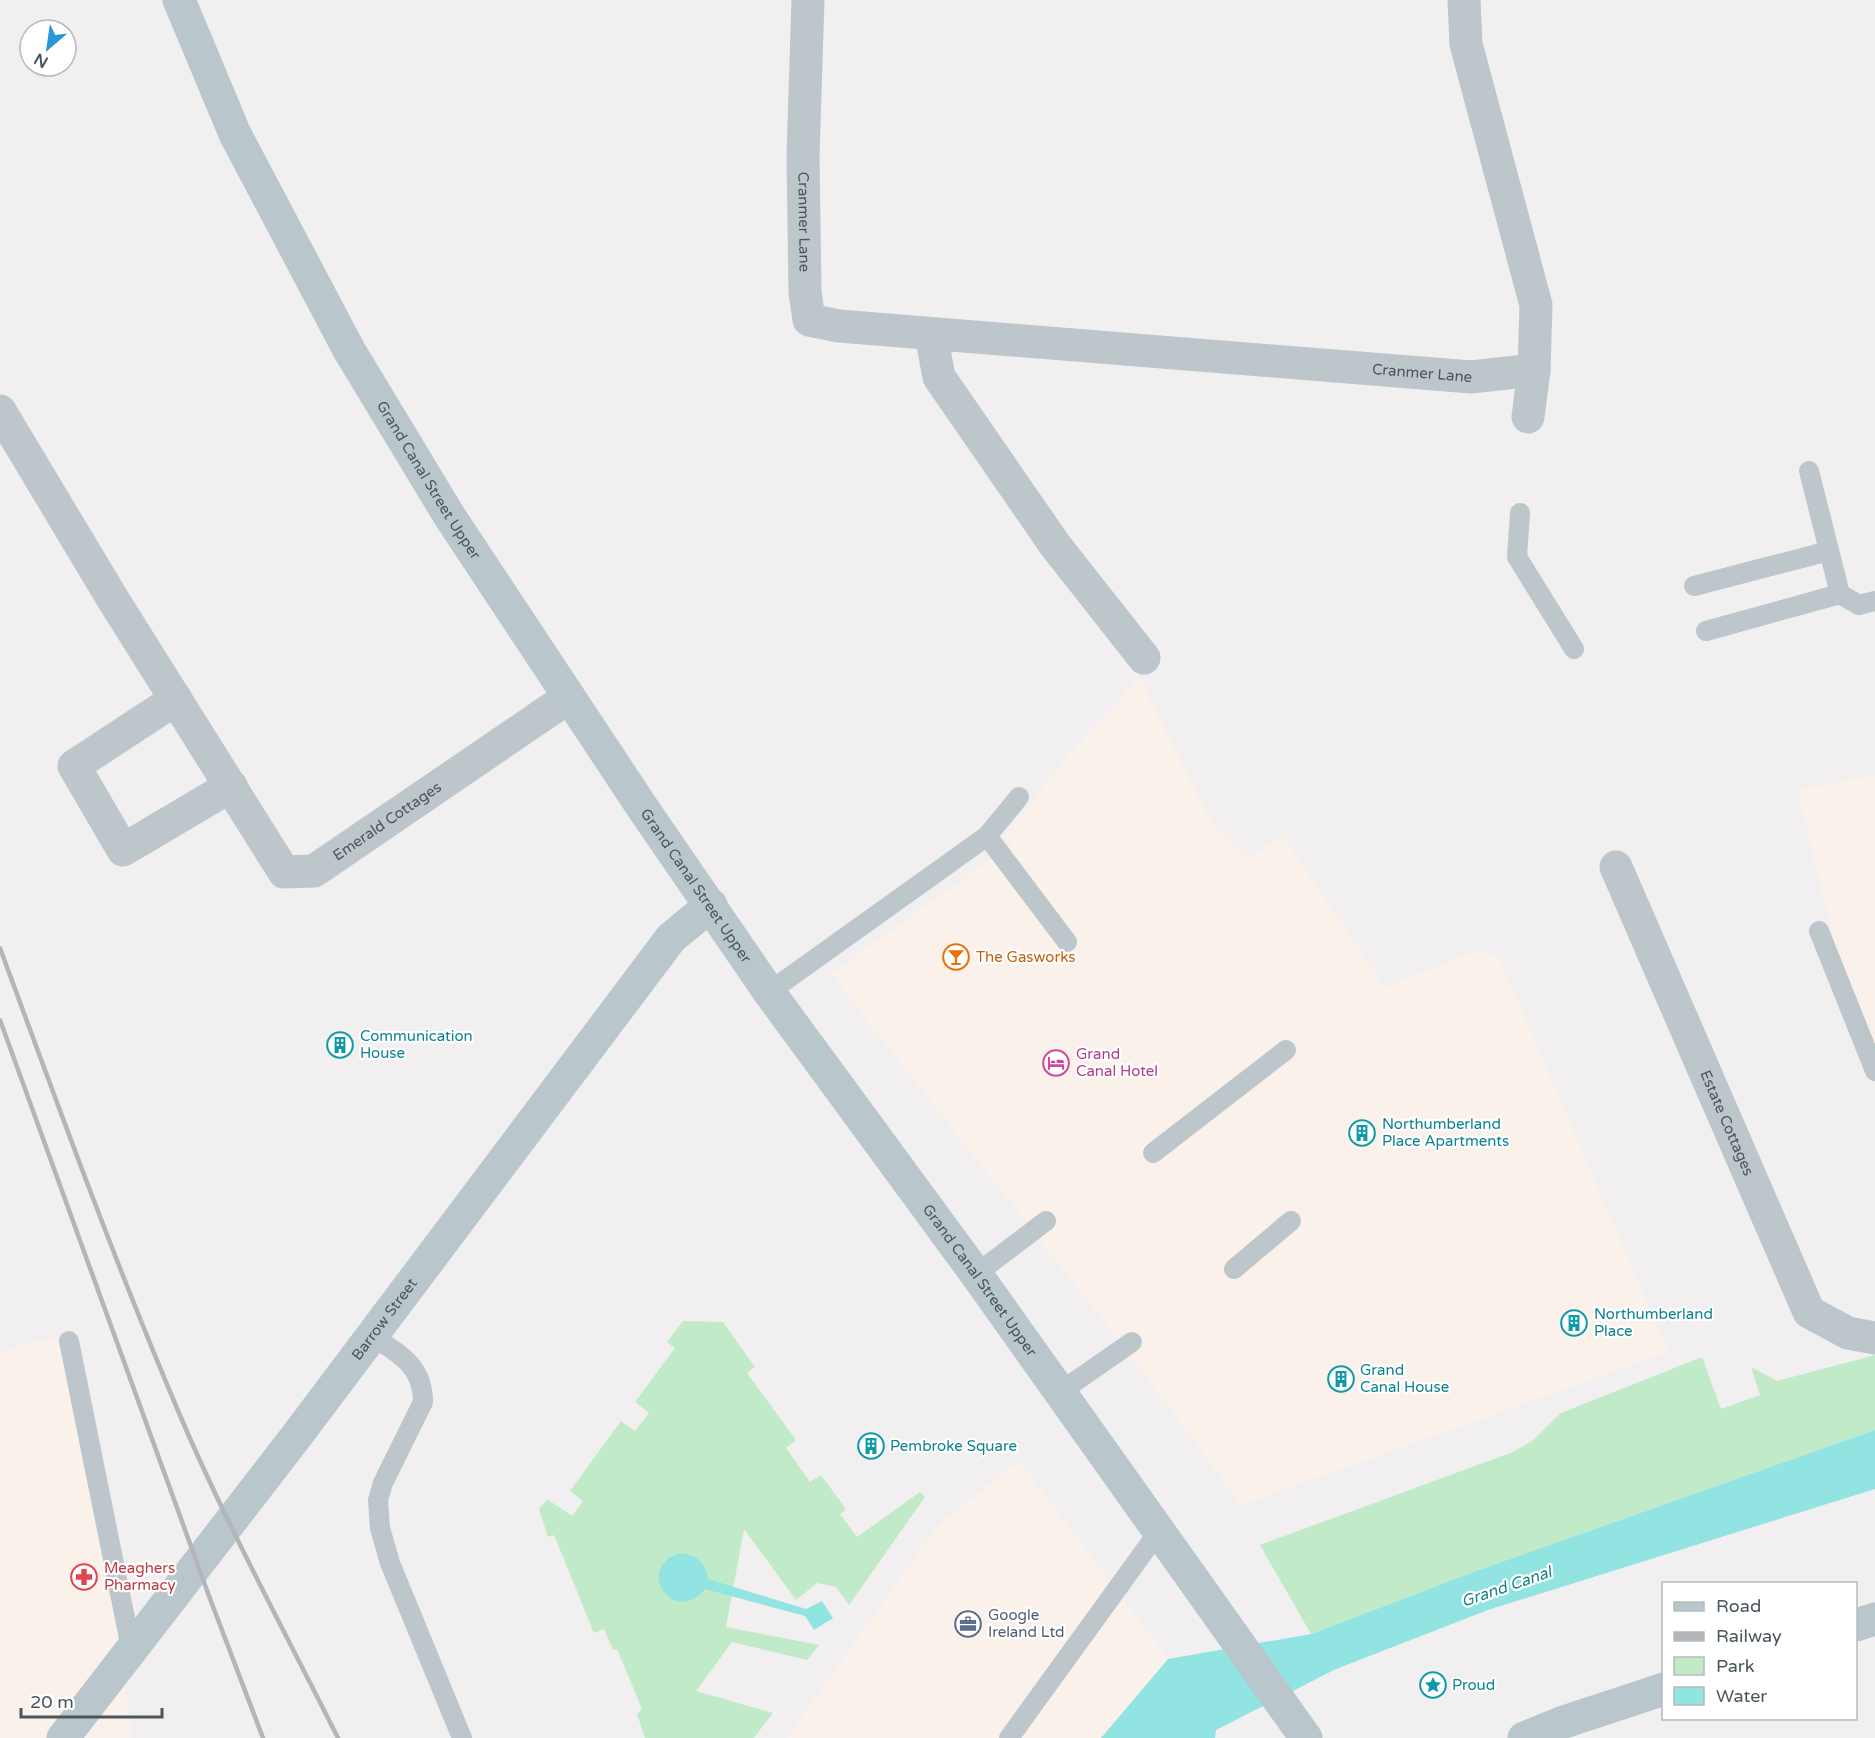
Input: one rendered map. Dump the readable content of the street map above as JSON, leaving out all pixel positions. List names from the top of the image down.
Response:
{
  "streets": {
    "main road": ["Grand Canal Street Upper", "Barrow Street"],
    "street": ["Cranmer Lane", "Emerald Cottages", "Estate Cottages"]
  },
  "crossings": [
    ["Grand Canal Street Upper", "Emerald Cottages"],
    ["Grand Canal Street Upper", "Barrow Street"]
  ],
  "water": ["Grand Canal"],
  "places": {
    "bar": ["The Gasworks"],
    "building": [
      "Communication House",
      "Northumberland Place Apartments",
      "Northumberland Place",
      "Grand Canal House",
      "Pembroke Square"
    ],
    "hotel": ["Grand Canal Hotel"],
    "pharmacy": ["Meaghers Pharmacy"],
    "office": ["Google Ireland Ltd"],
    "place": ["Proud"]
  },
  "legend": [
    "Road",
    "Railway",
    "Park",
    "Water"
  ],
  "scale_bar": "20 m",
  "north": "bottom left"
}
